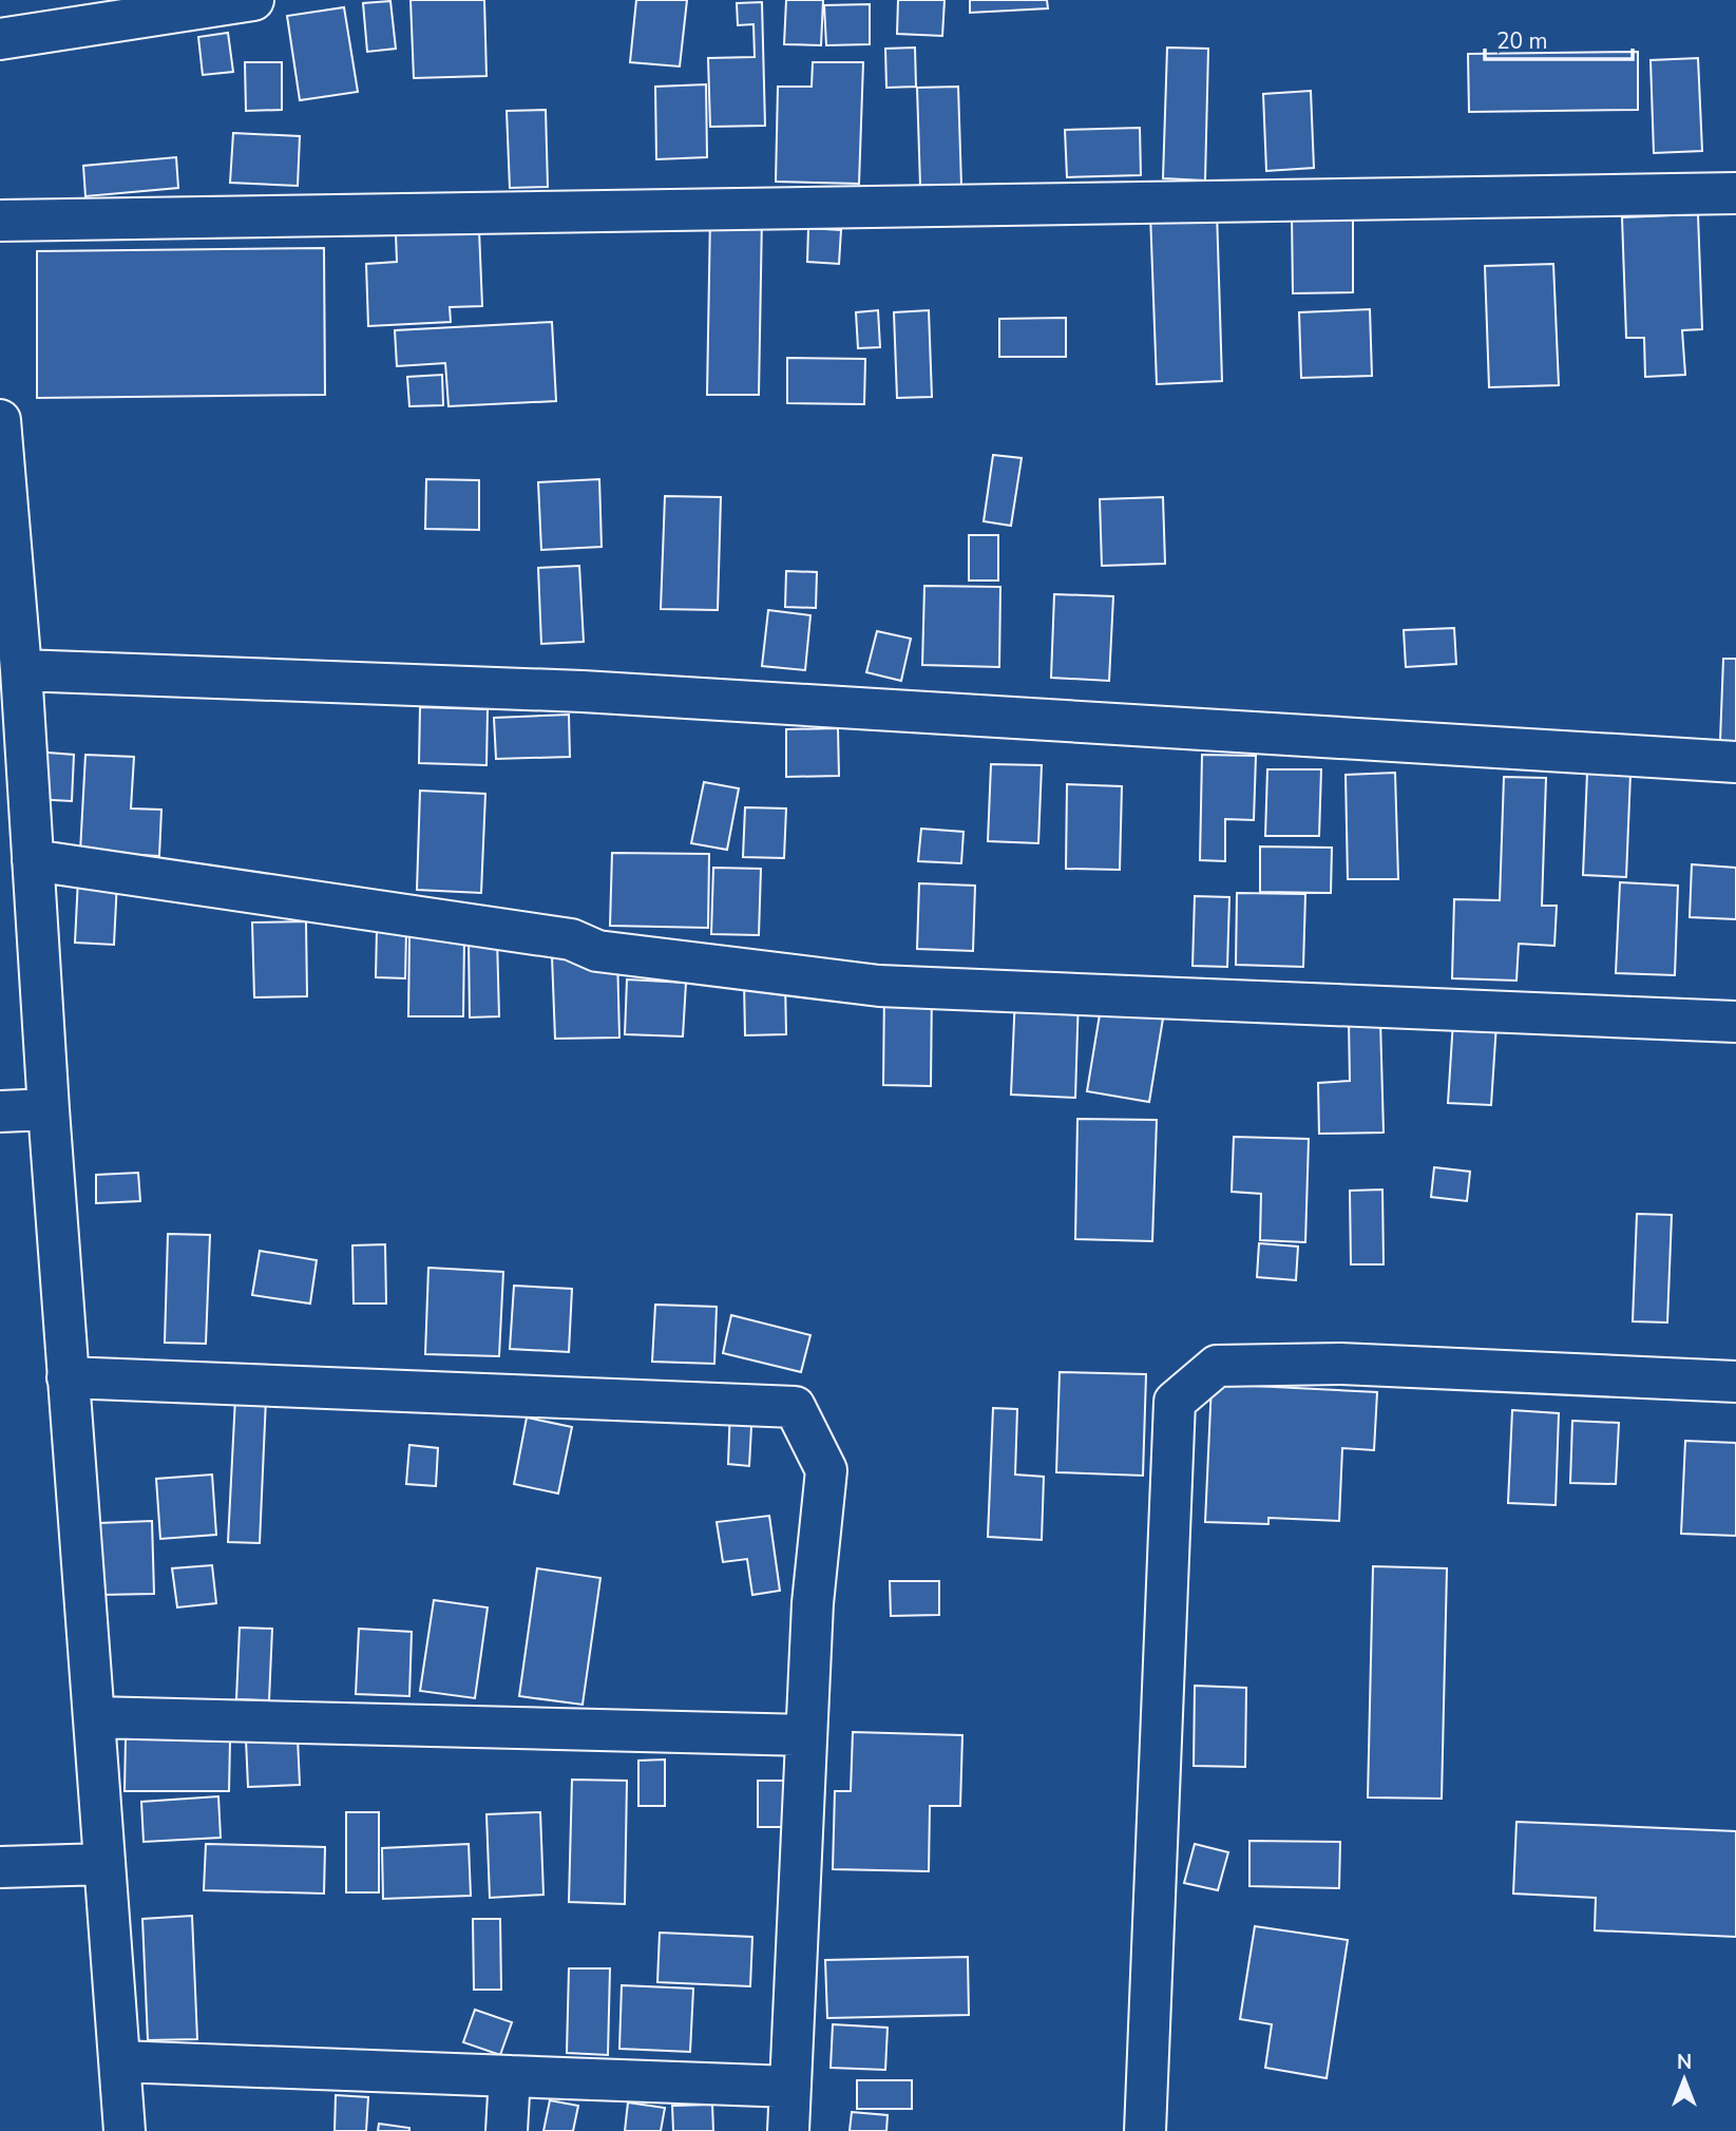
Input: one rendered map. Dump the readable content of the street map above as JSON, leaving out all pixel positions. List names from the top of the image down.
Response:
{
  "scale_bar": "20 m",
  "north": "top"
}
